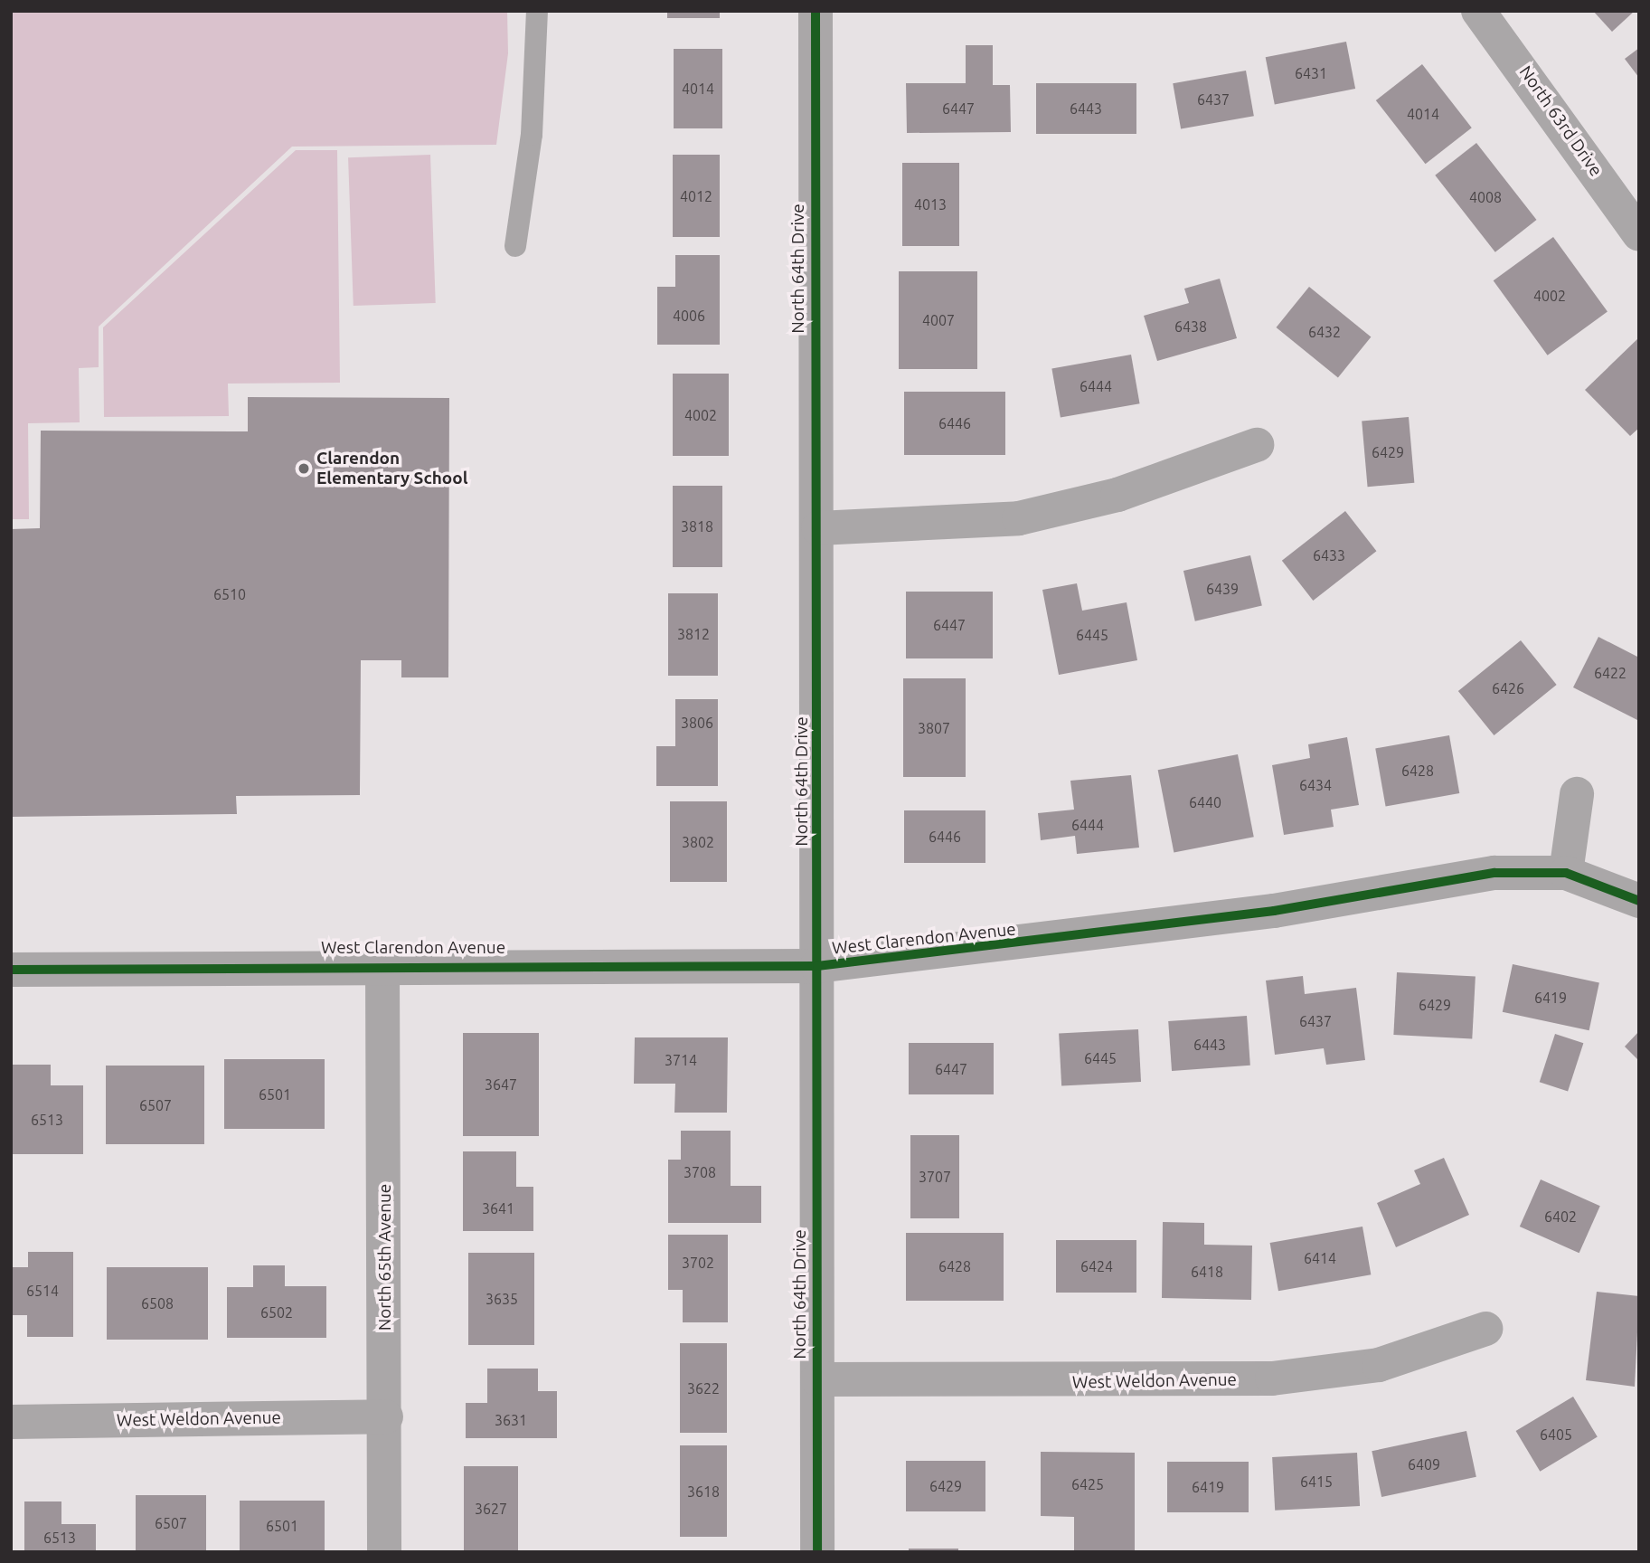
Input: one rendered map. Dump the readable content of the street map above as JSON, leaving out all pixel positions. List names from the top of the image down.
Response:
{
  "streets": {
    "street": [
      "North 63rd Drive",
      "North 64th Drive",
      "West Clarendon Avenue",
      "North 65th Avenue",
      "West Weldon Avenue"
    ]
  },
  "crossings": [
    ["North 64th Drive", "West Clarendon Avenue"],
    ["North 64th Drive", "West Weldon Avenue"],
    ["West Clarendon Avenue", "North 65th Avenue"],
    ["North 65th Avenue", "West Weldon Avenue"]
  ],
  "places": ["Clarendon Elementary School"],
  "house_numbers": [
    "6431",
    "4014",
    "6437",
    "6447",
    "6443",
    "4014",
    "4012",
    "4008",
    "4013",
    "4002",
    "4006",
    "4007",
    "6438",
    "6432",
    "6444",
    "4002",
    "6446",
    "6429",
    "3818",
    "6433",
    "6439",
    "6510",
    "6447",
    "3812",
    "6445",
    "6422",
    "6426",
    "3806",
    "3807",
    "6428",
    "6434",
    "6440",
    "6444",
    "6446",
    "3802",
    "6419",
    "6429",
    "6437",
    "6443",
    "6445",
    "3714",
    "6447",
    "3647",
    "6501",
    "6507",
    "6513",
    "3708",
    "3707",
    "3641",
    "6402",
    "6414",
    "3702",
    "6428",
    "6424",
    "6418",
    "6514",
    "3635",
    "6508",
    "6502",
    "3622",
    "3631",
    "6405",
    "6409",
    "6415",
    "6425",
    "6429",
    "6419",
    "3618",
    "3627",
    "6507",
    "6501",
    "6513"
  ]
}
